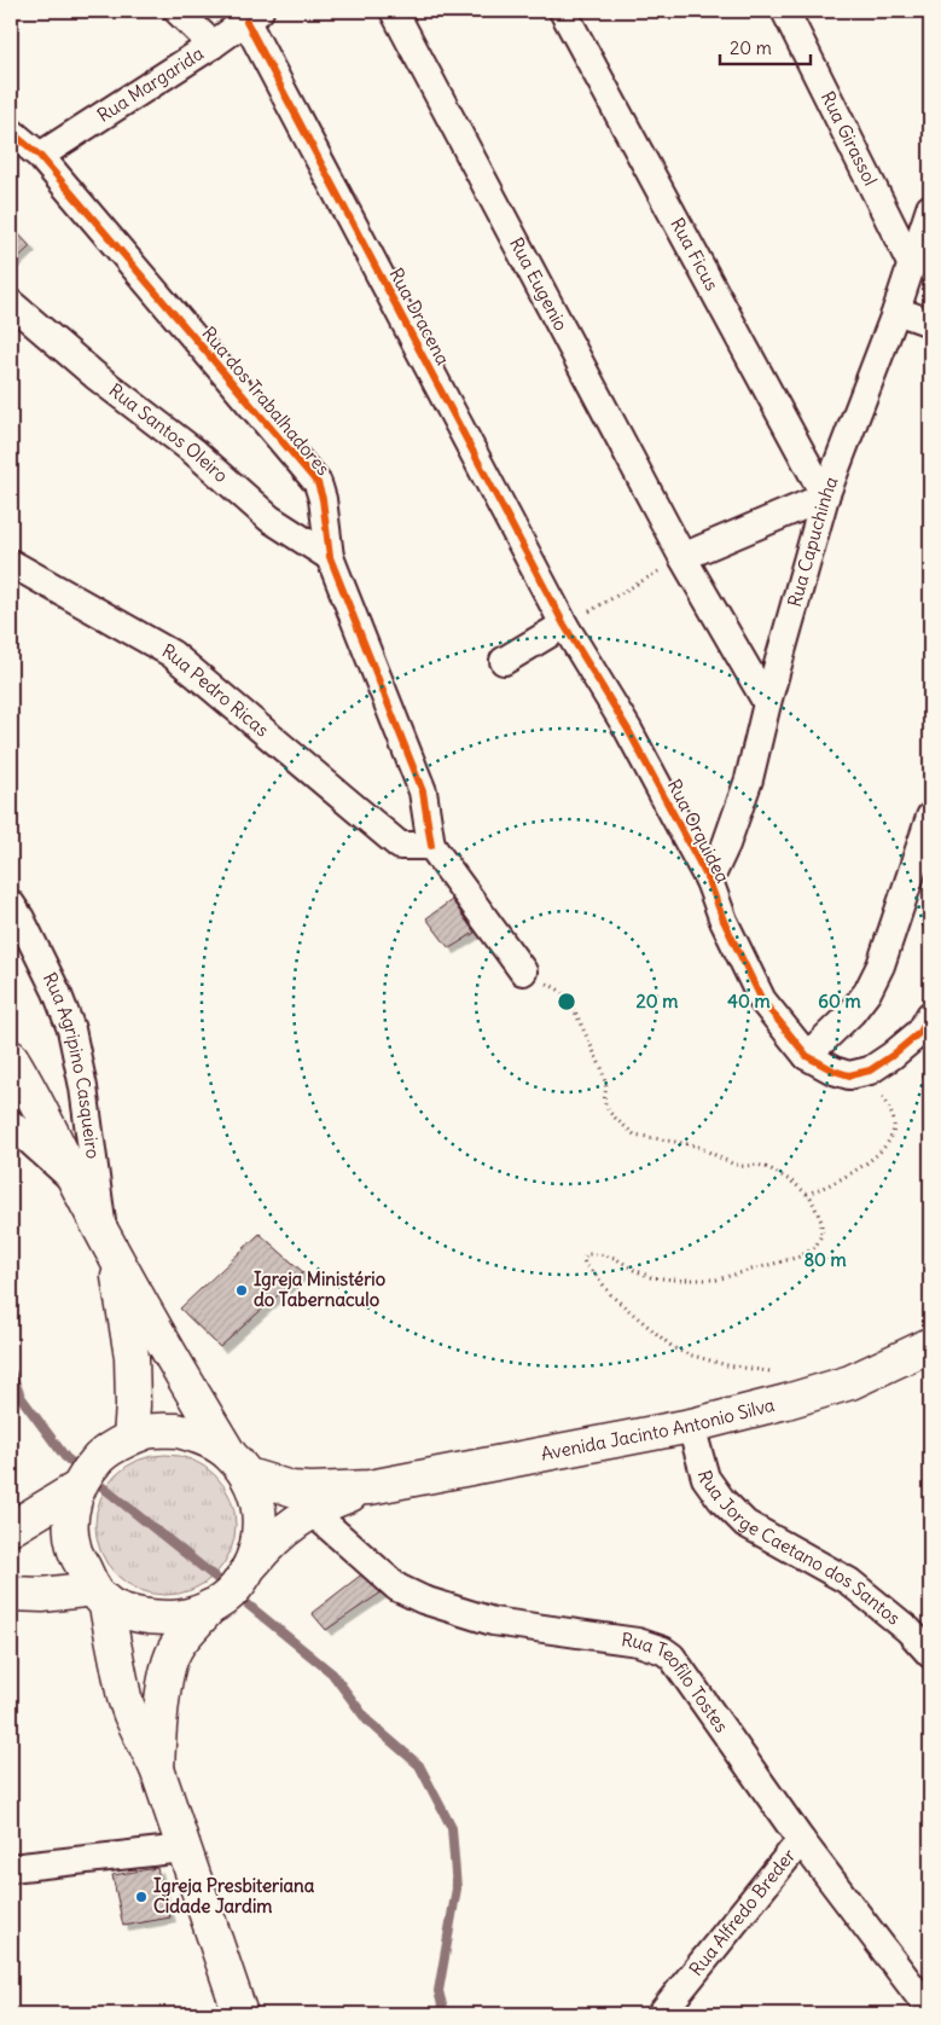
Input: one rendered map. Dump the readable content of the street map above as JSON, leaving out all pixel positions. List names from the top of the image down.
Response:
{
  "streets": {
    "main road": ["Avenida Jacinto Antonio Silva"],
    "street": [
      "Rua Margarida",
      "Rua Girassol",
      "Rua Ficus",
      "Rua Eugenio",
      "Rua Dracena",
      "Rua dos Trabalhadores",
      "Rua Santos Oleiro",
      "Rua Capuchinha",
      "Rua Pedro Ricas",
      "Rua Orquidea",
      "Rua Agripino Casqueiro",
      "Rua Jorge Caetano dos Santos",
      "Rua Teofilo Tostes",
      "Rua Alfredo Breder"
    ]
  },
  "crossings": [
    ["Rua Margarida", "Rua Dracena"],
    ["Rua Margarida", "Rua dos Trabalhadores"],
    ["Rua Girassol", "Rua Capuchinha"],
    ["Rua Ficus", "Rua Capuchinha"],
    ["Rua Eugenio", "Rua Capuchinha"],
    ["Rua Dracena", "Rua Orquidea"],
    ["Rua dos Trabalhadores", "Rua Santos Oleiro"],
    ["Rua dos Trabalhadores", "Rua Pedro Ricas"],
    ["Rua Capuchinha", "Rua Orquidea"],
    ["Avenida Jacinto Antonio Silva", "Rua Jorge Caetano dos Santos"],
    ["Rua Teofilo Tostes", "Rua Alfredo Breder"]
  ],
  "places": ["Igreja Ministério do Tabernaculo", "Igreja Presbiteriana Cidade Jardim"],
  "scale_bar": "20 m",
  "rings": [
    "20 m",
    "40 m",
    "60 m",
    "80 m"
  ]
}
